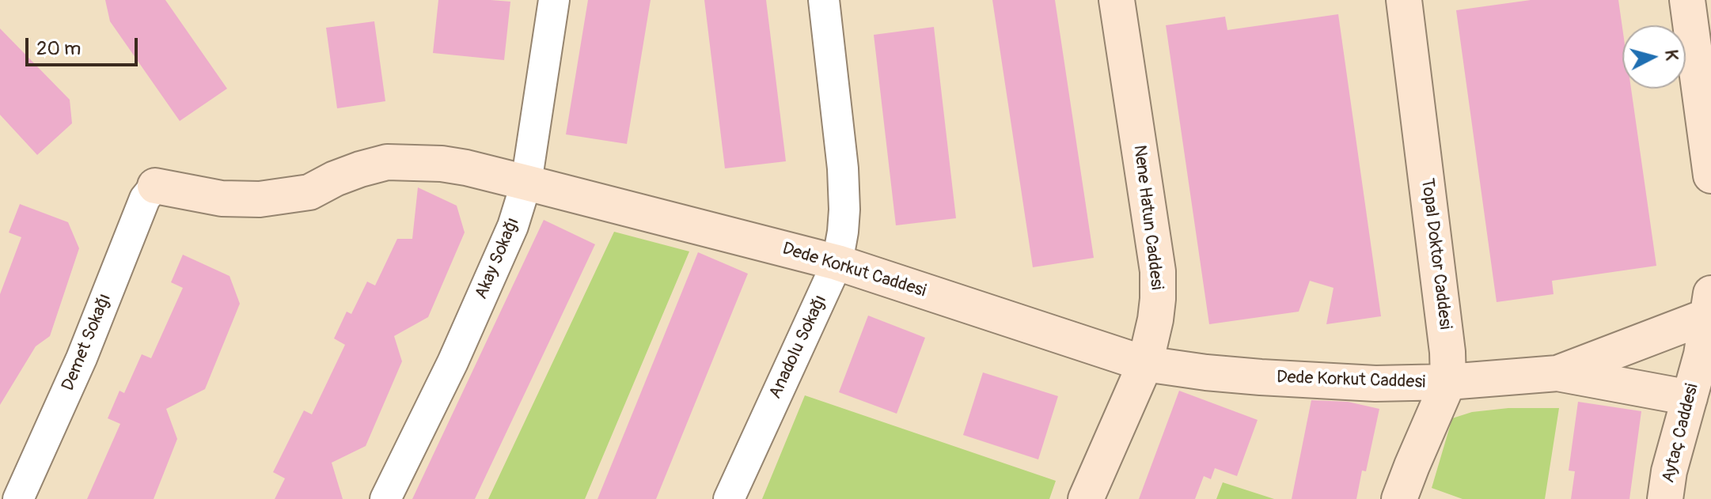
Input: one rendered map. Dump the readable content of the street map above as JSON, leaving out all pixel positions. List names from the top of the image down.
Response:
{
  "streets": {
    "street": [
      "Nene Hatun Caddesi",
      "Topal Doktor Caddesi",
      "Akay Sokağı",
      "Dede Korkut Caddesi",
      "Demet Sokağı",
      "Anadolu Sokağı",
      "Aytaç Caddesi"
    ]
  },
  "crossings": [
    ["Nene Hatun Caddesi", "Dede Korkut Caddesi"],
    ["Topal Doktor Caddesi", "Dede Korkut Caddesi"],
    ["Akay Sokağı", "Dede Korkut Caddesi"],
    ["Dede Korkut Caddesi", "Demet Sokağı"],
    ["Dede Korkut Caddesi", "Anadolu Sokağı"],
    ["Dede Korkut Caddesi", "Aytaç Caddesi"]
  ],
  "scale_bar": "20 m",
  "north": "right"
}
